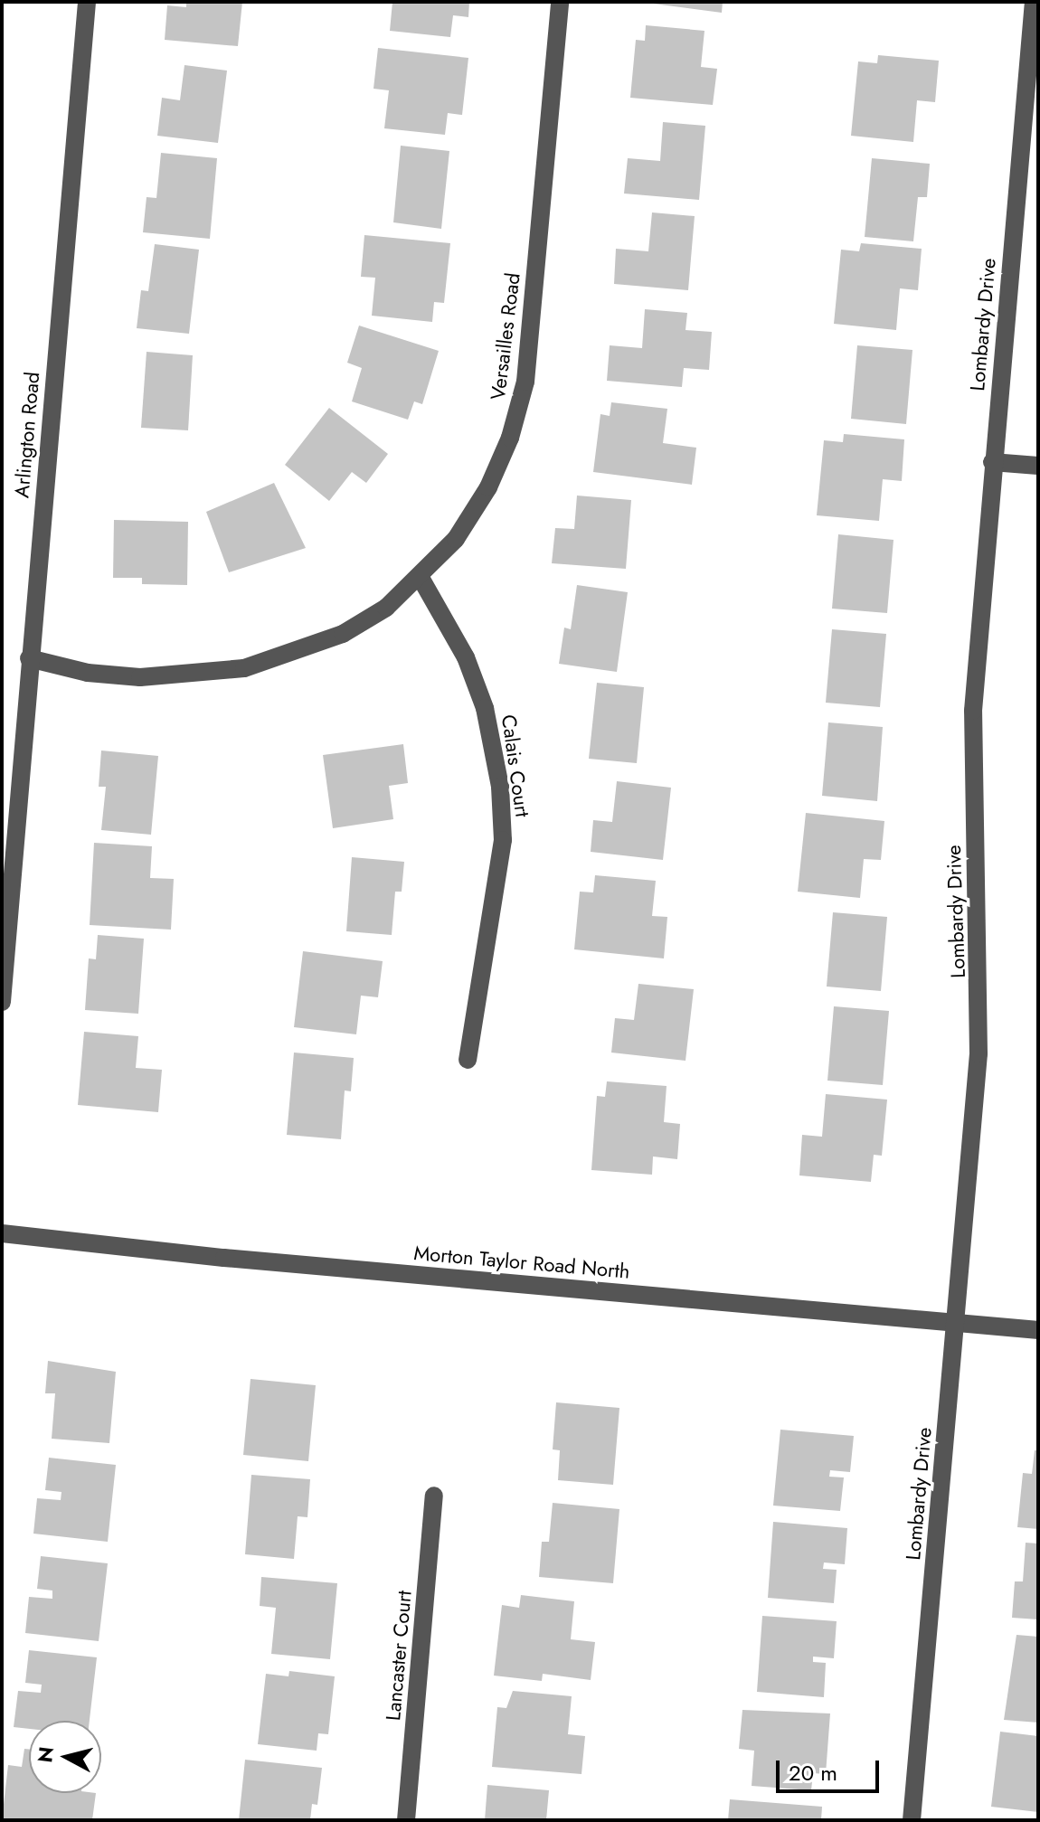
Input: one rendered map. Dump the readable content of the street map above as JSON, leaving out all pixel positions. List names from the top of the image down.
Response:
{
  "streets": {
    "street": [
      "Lombardy Drive",
      "Versailles Road",
      "Arlington Road",
      "Calais Court",
      "Morton Taylor Road North",
      "Lancaster Court"
    ]
  },
  "crossings": [
    ["Lombardy Drive", "Morton Taylor Road North"],
    ["Versailles Road", "Arlington Road"],
    ["Versailles Road", "Calais Court"]
  ],
  "scale_bar": "20 m",
  "north": "left"
}
